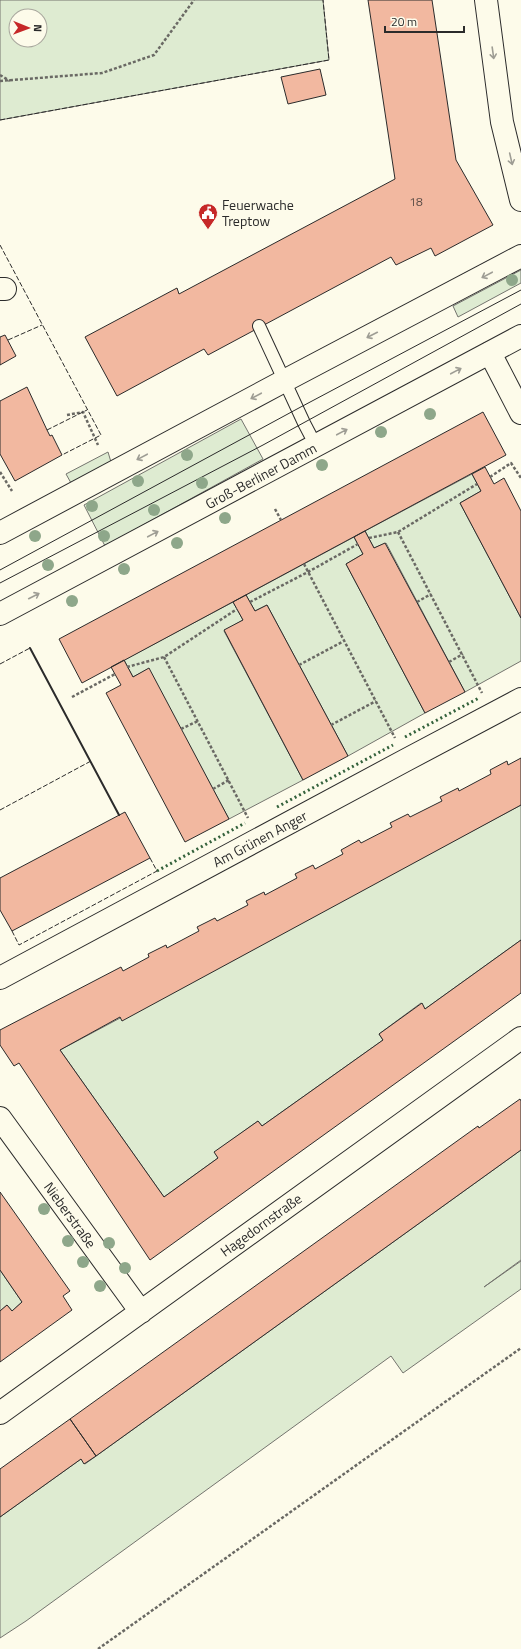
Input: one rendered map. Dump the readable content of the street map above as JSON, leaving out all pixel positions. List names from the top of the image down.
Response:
{
  "streets": {
    "street": [
      "Groß-Berliner Damm",
      "Am Grünen Anger",
      "Nieberstraße",
      "Hagedornstraße"
    ]
  },
  "crossings": [
    ["Nieberstraße", "Hagedornstraße"]
  ],
  "places": {
    "public building": ["Feuerwache Treptow"]
  },
  "house_numbers": ["18"],
  "scale_bar": "20 m",
  "north": "right"
}
